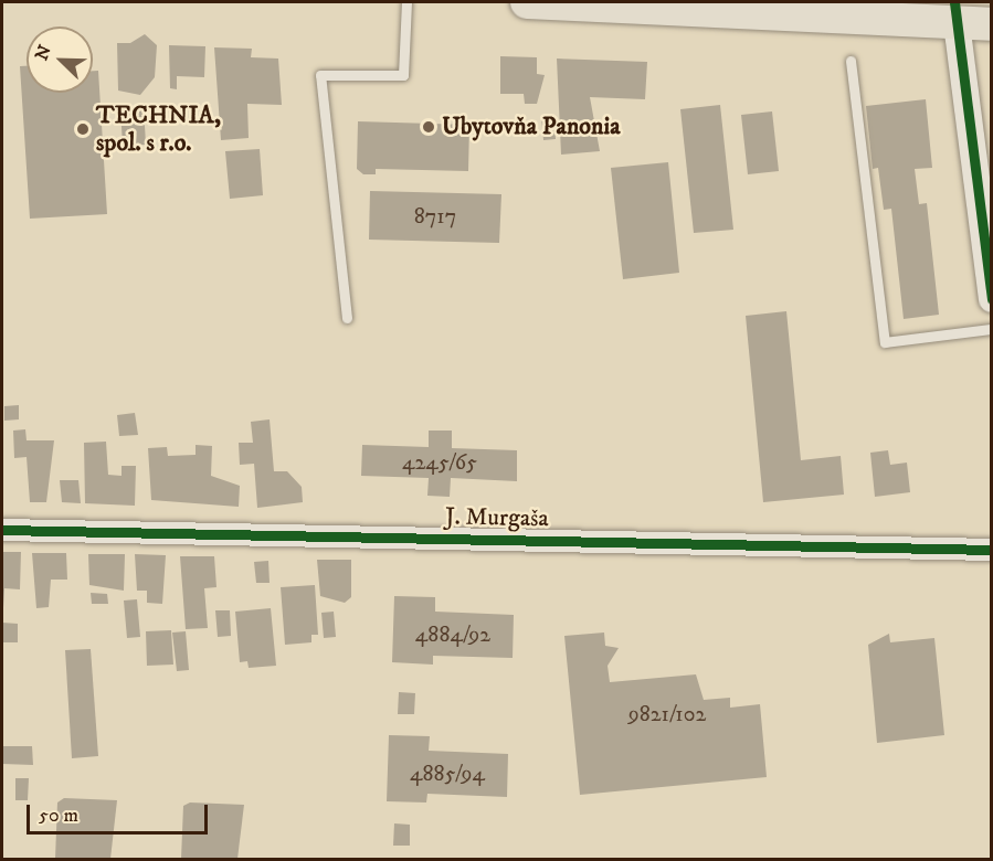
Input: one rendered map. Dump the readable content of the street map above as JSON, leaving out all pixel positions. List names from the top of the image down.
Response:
{
  "streets": {
    "street": ["J. Murgaša"]
  },
  "places": ["Ubytovňa Panonia", "TECHNIA, spol. s r.o."],
  "house_numbers": [
    "8717",
    "4245/65",
    "4884/92",
    "9821/102",
    "4885/94"
  ],
  "scale_bar": "50 m",
  "north": "top left"
}
